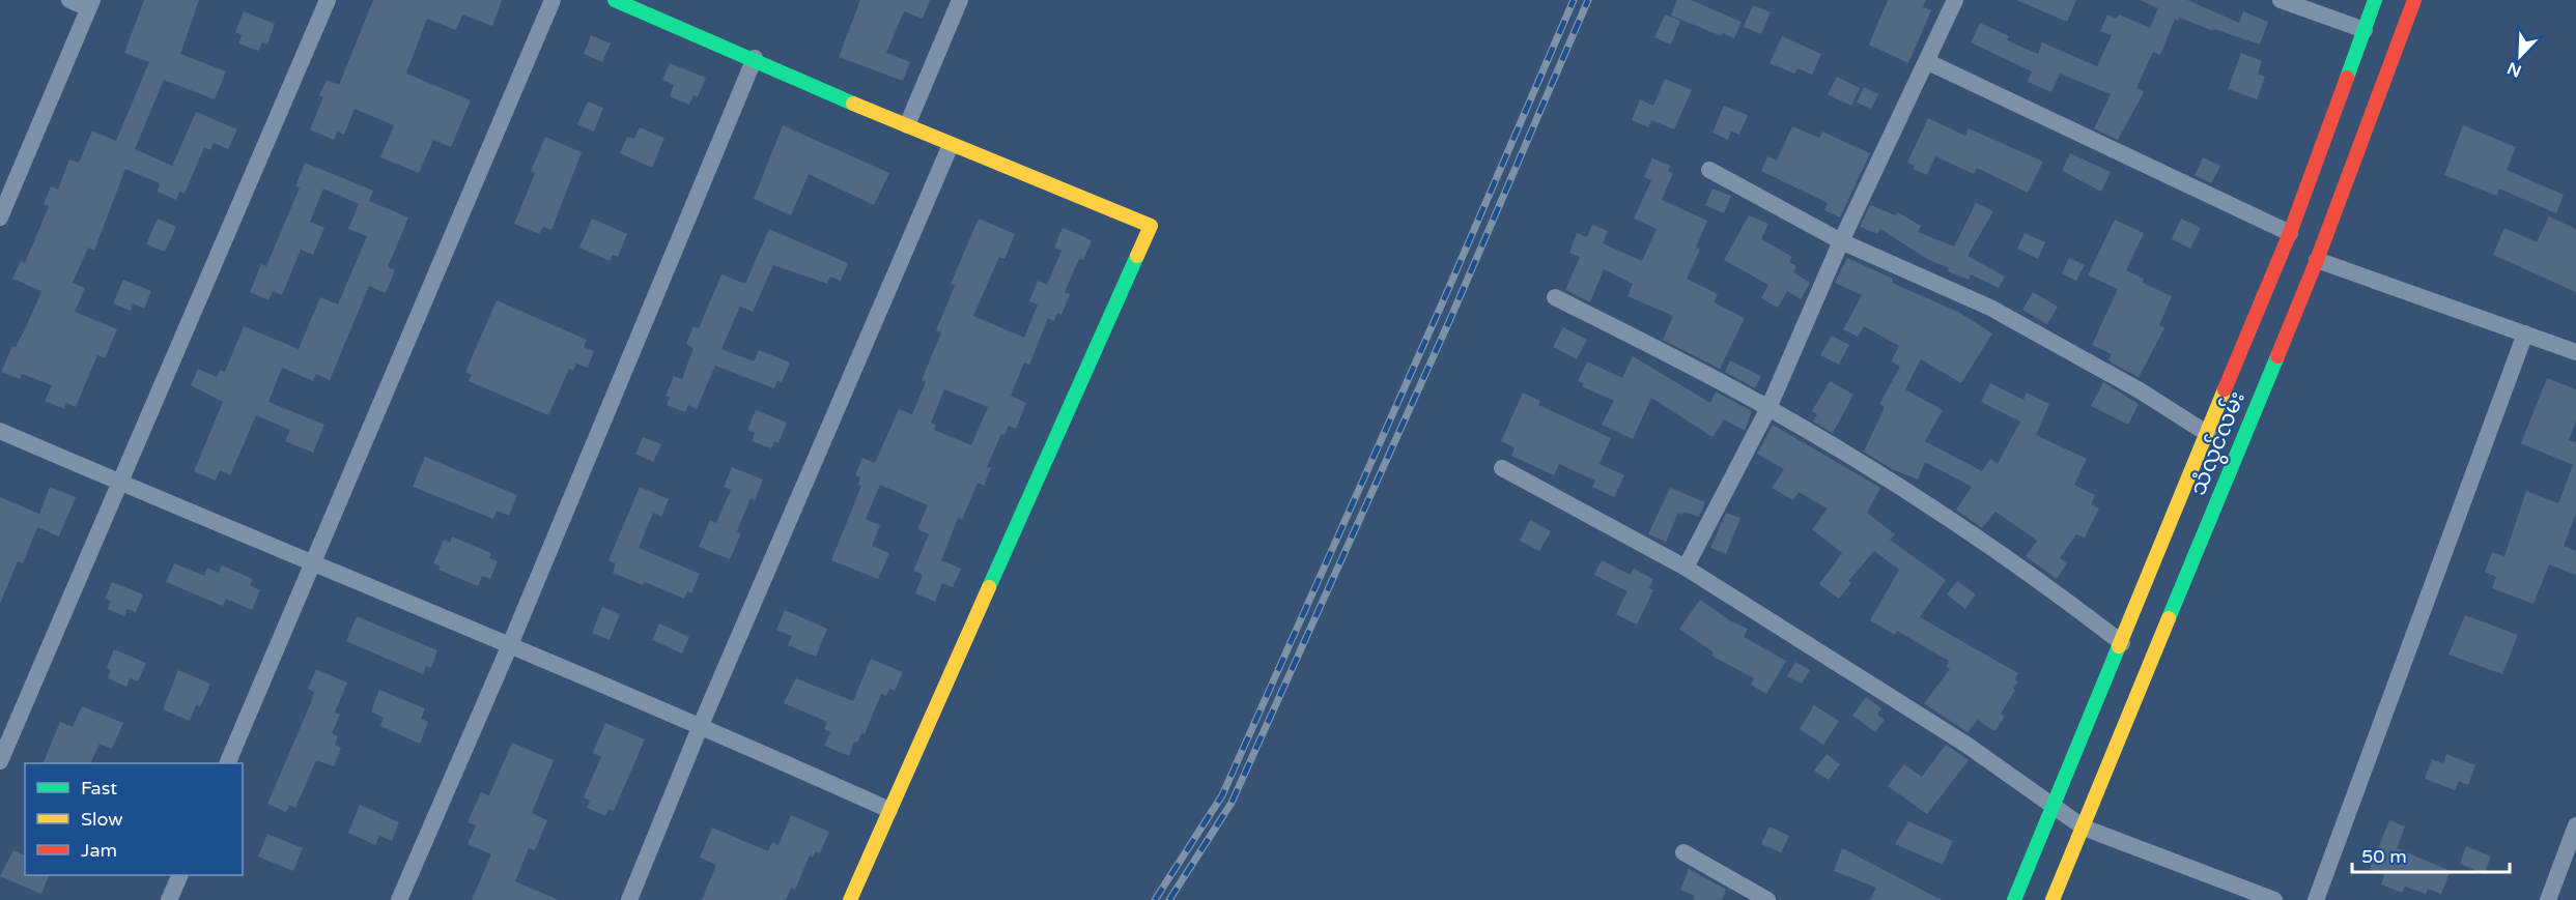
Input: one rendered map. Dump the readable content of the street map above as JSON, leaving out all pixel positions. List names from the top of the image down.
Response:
{
  "streets": {
    "main road": ["သံလွင်လမ်း"]
  },
  "legend": ["Fast", "Slow", "Jam"],
  "scale_bar": "50 m",
  "north": "bottom left"
}
